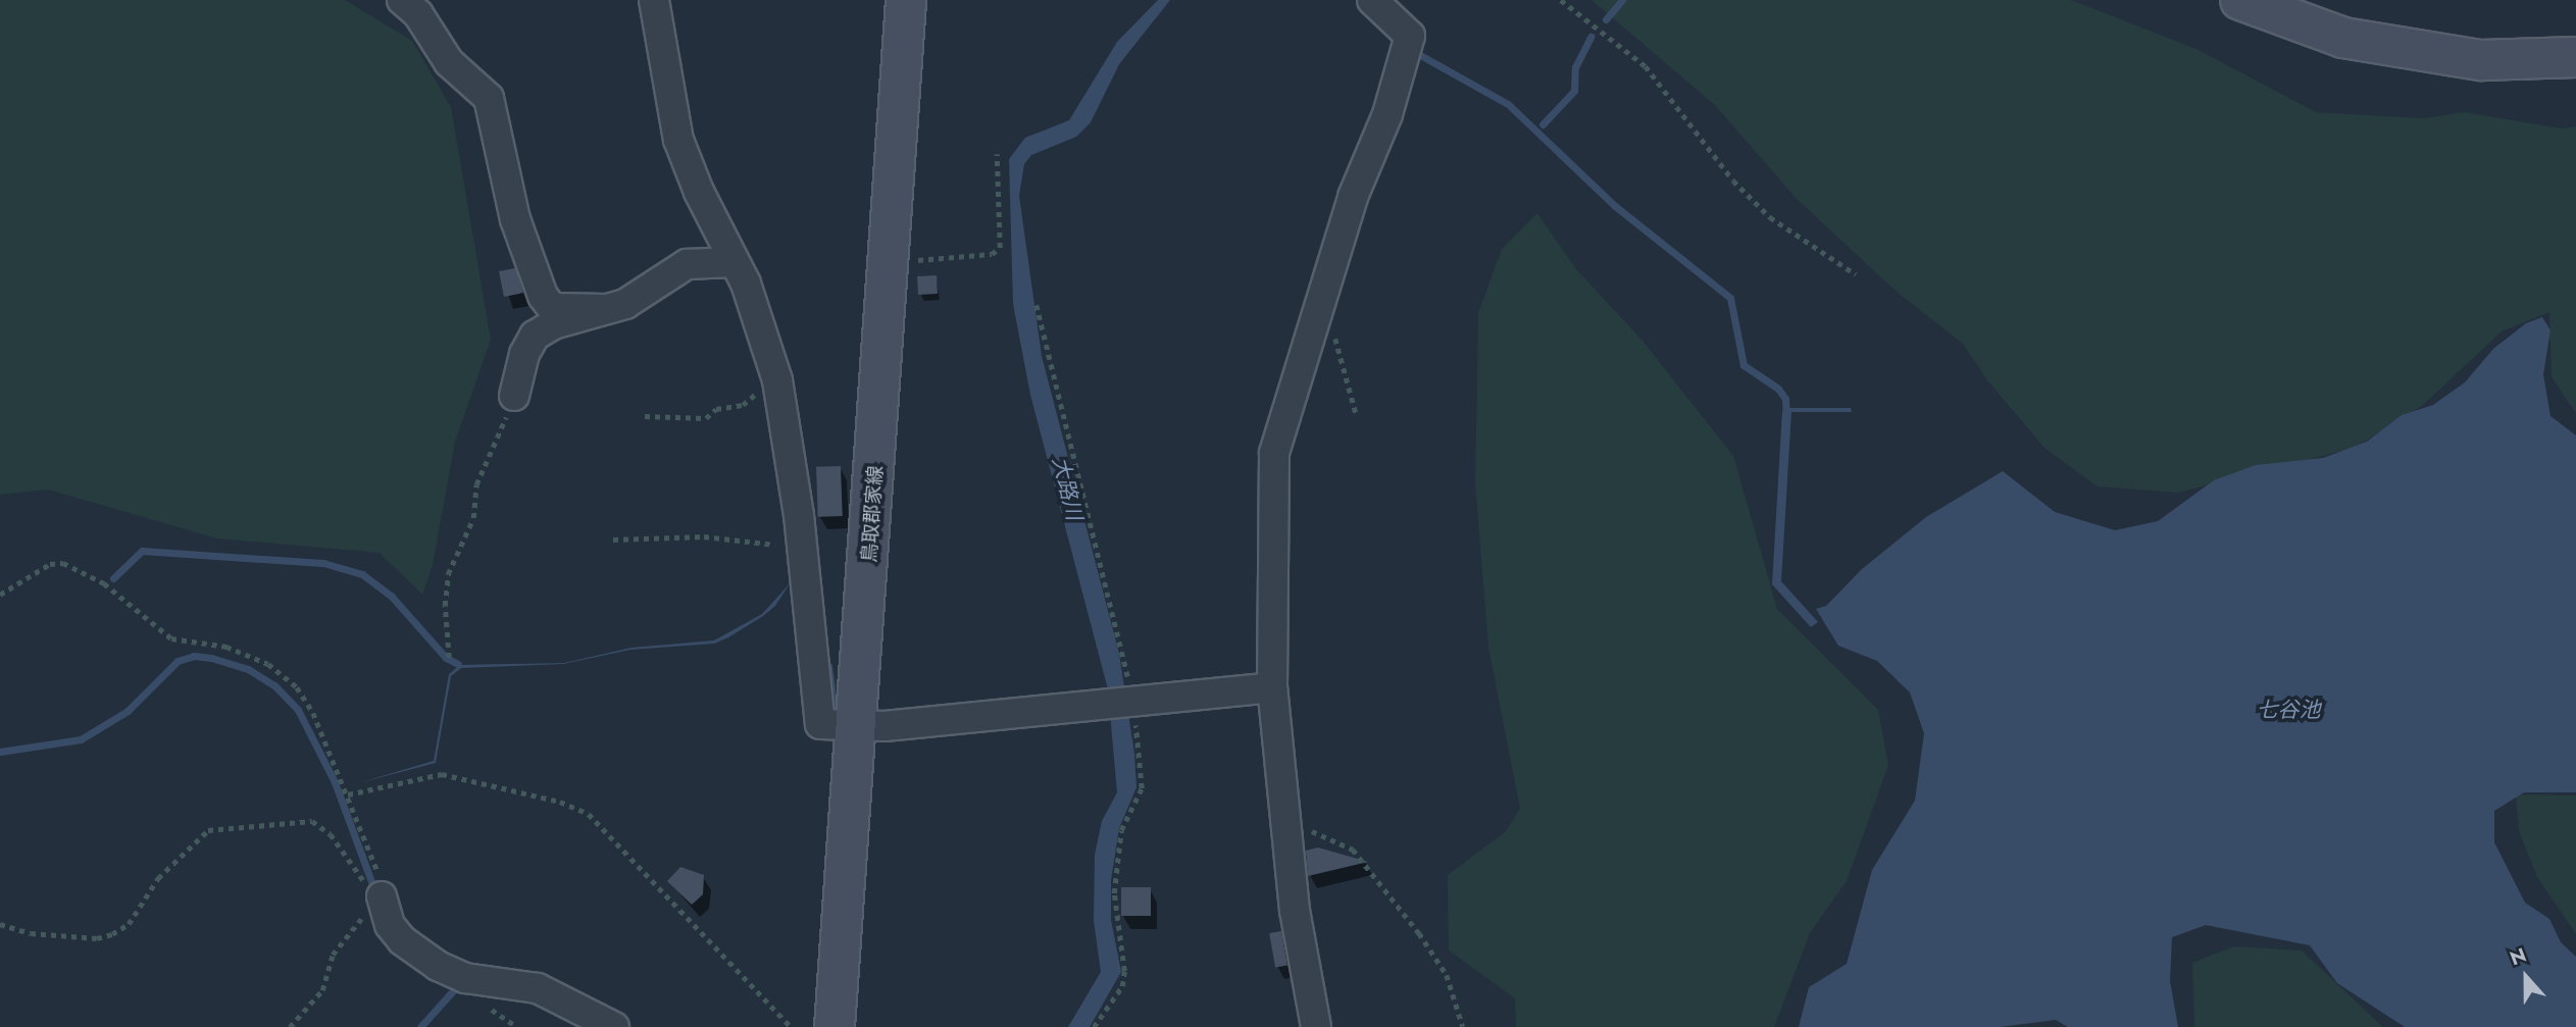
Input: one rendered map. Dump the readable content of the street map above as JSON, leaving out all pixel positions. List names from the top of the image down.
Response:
{
  "streets": {
    "main road": ["鳥取郡家線"]
  },
  "water": ["大路川", "七谷池"],
  "north": "top"
}
